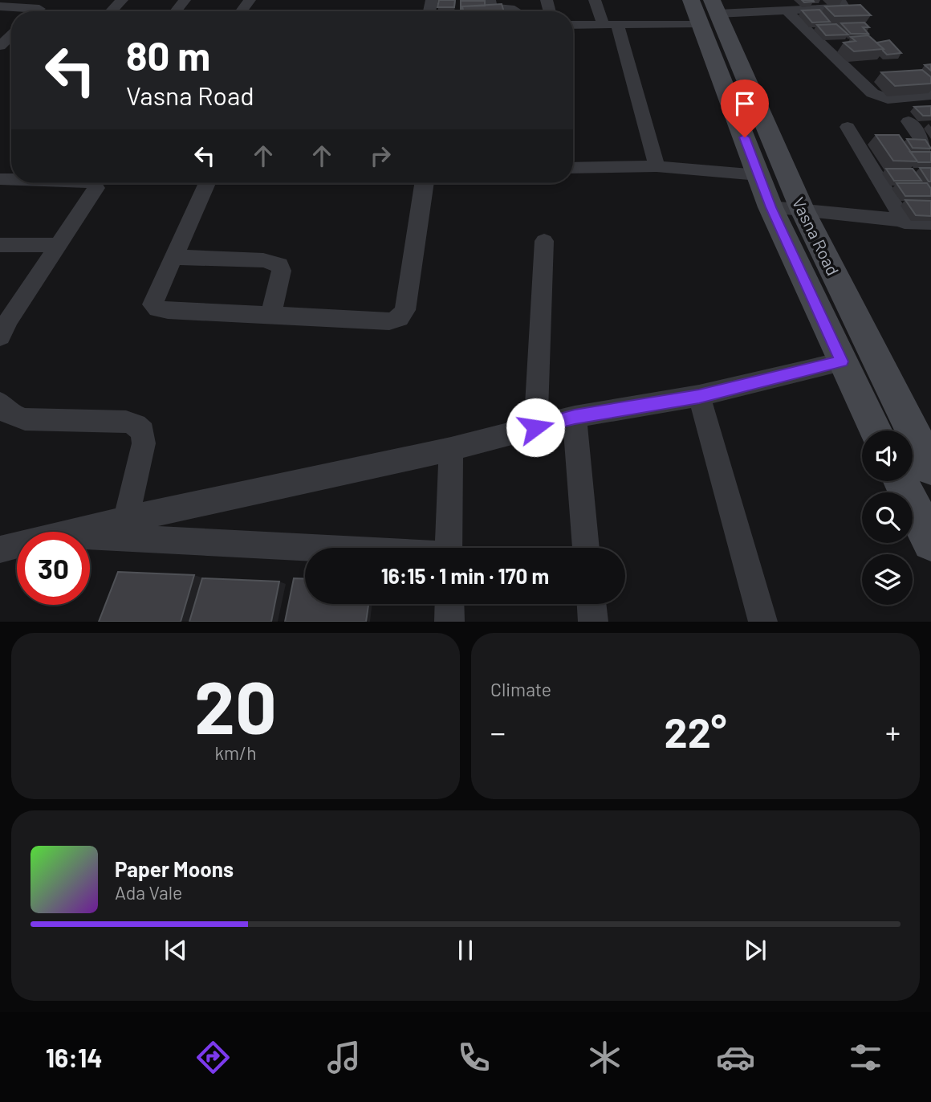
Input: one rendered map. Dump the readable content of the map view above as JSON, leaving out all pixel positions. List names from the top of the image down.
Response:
{
  "streets": {
    "main road": ["Vasna Road"]
  },
  "page": {
    "turn": ["80 m", "Vasna Road"],
    "limit": "30",
    "trip": "16:15 · 1 min · 170 m",
    "tile": [
      ["20", "km/h"],
      "Climate"
    ],
    "heat": ["−", "22°", "+"],
    "song": ["Paper Moons", "Ada Vale"],
    "tabs": "16:14"
  }
}
